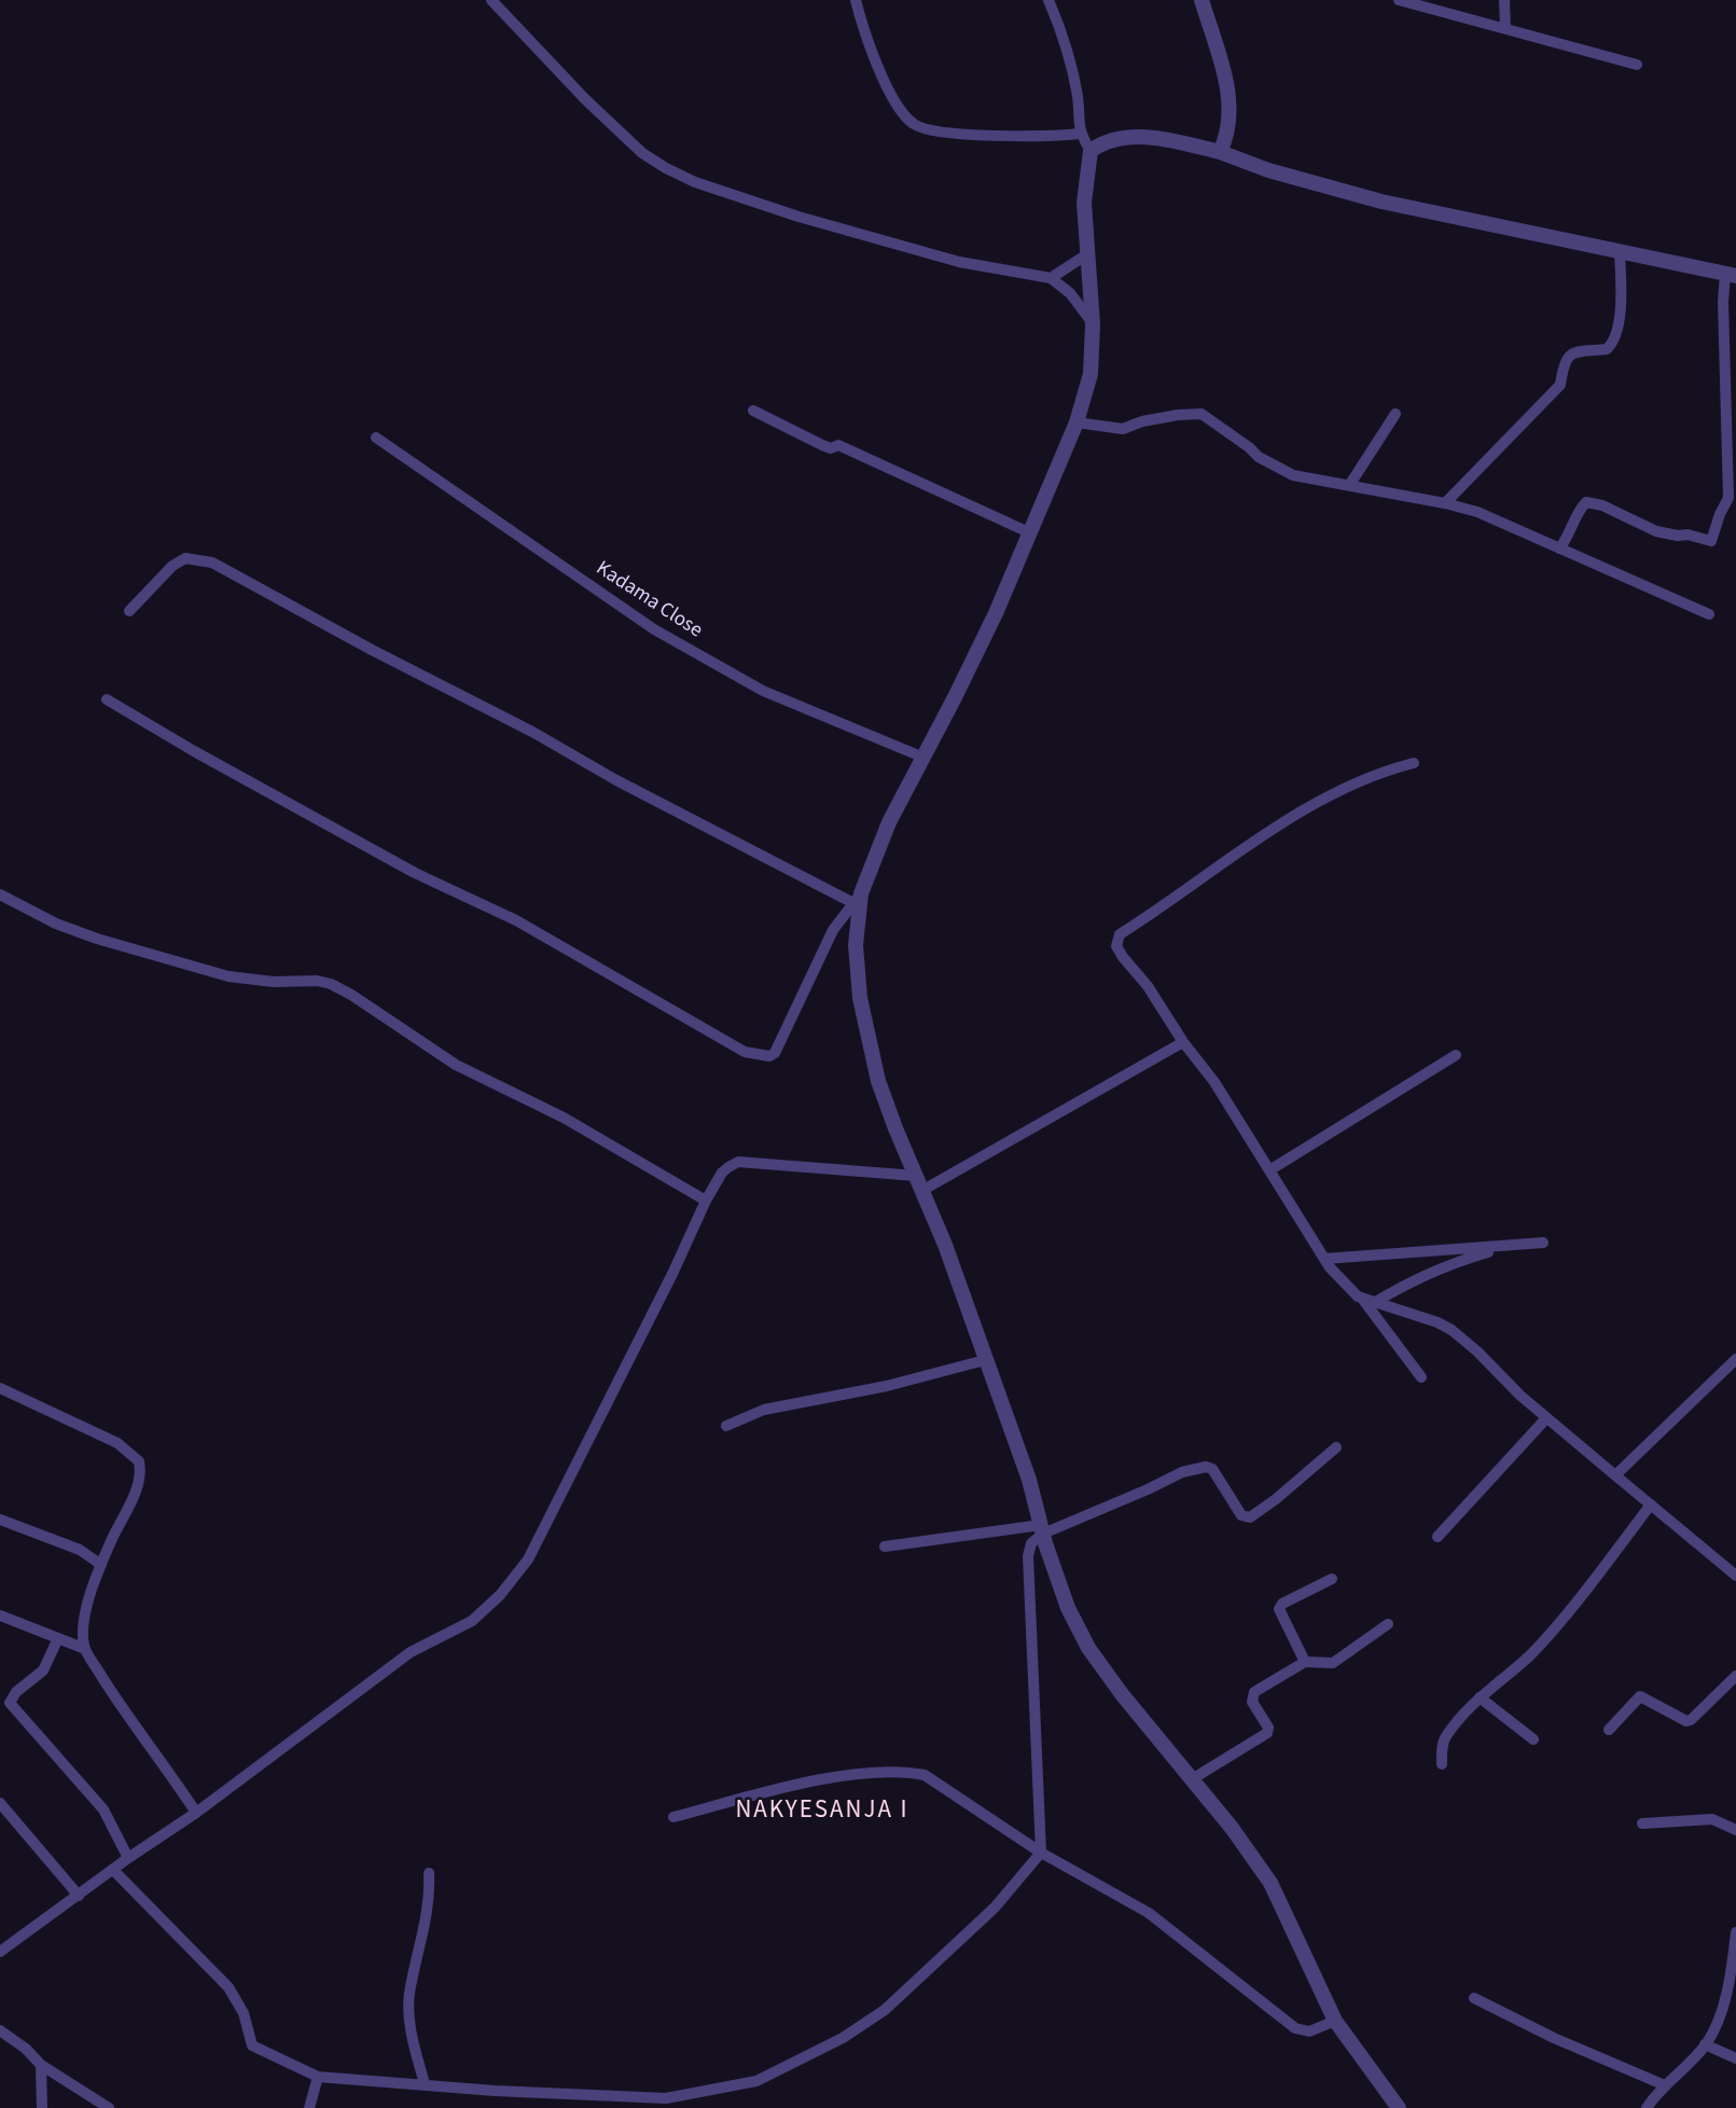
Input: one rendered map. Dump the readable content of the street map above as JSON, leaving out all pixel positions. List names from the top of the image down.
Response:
{
  "streets": {
    "street": ["Kadama Close"]
  },
  "districts": ["NAKYESANJA I"]
}
